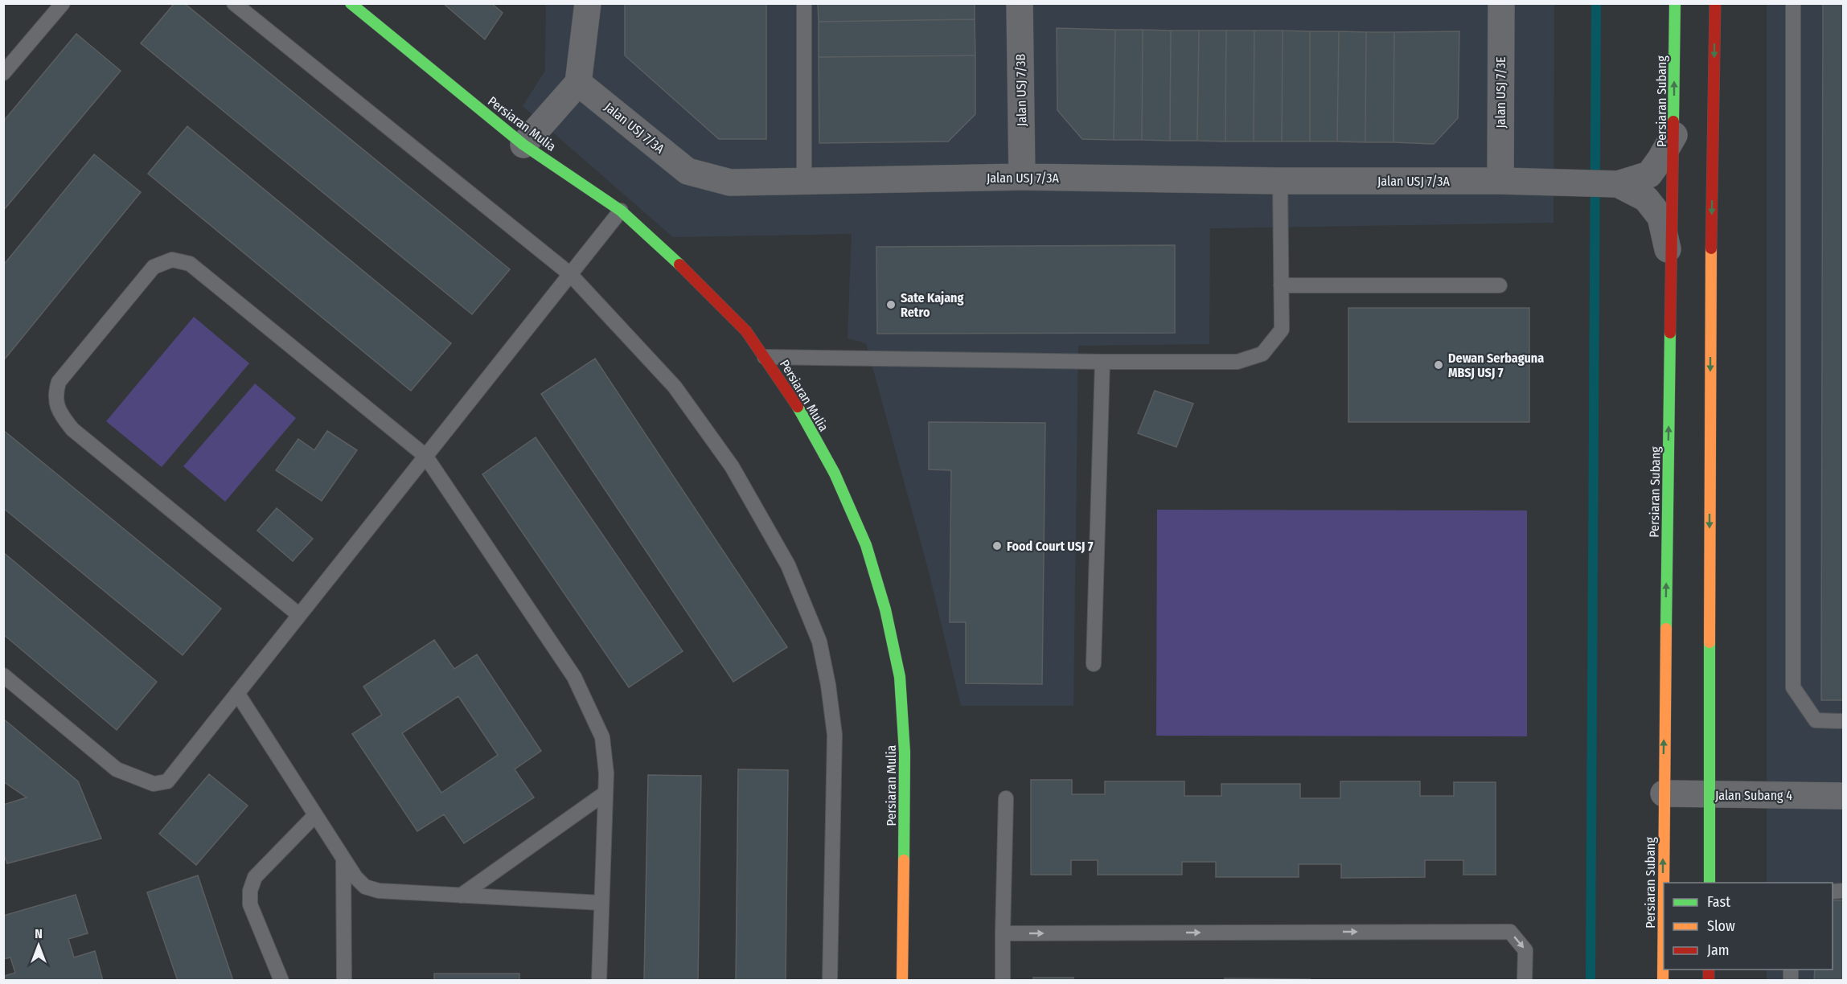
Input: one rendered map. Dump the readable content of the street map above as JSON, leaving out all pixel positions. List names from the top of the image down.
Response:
{
  "streets": {
    "street": [
      "Jalan USJ 7/3B",
      "Jalan USJ 7/3E",
      "Persiaran Subang",
      "Persiaran Mulia",
      "Jalan USJ 7/3A",
      "Jalan Subang 4"
    ]
  },
  "crossings": [
    ["Jalan USJ 7/3B", "Jalan USJ 7/3A"],
    ["Jalan USJ 7/3E", "Jalan USJ 7/3A"],
    ["Persiaran Subang", "Jalan Subang 4"]
  ],
  "places": ["Sate Kajang Retro", "Dewan Serbaguna MBSJ USJ 7", "Food Court USJ 7"],
  "legend": ["Fast", "Slow", "Jam"],
  "north": "top"
}
